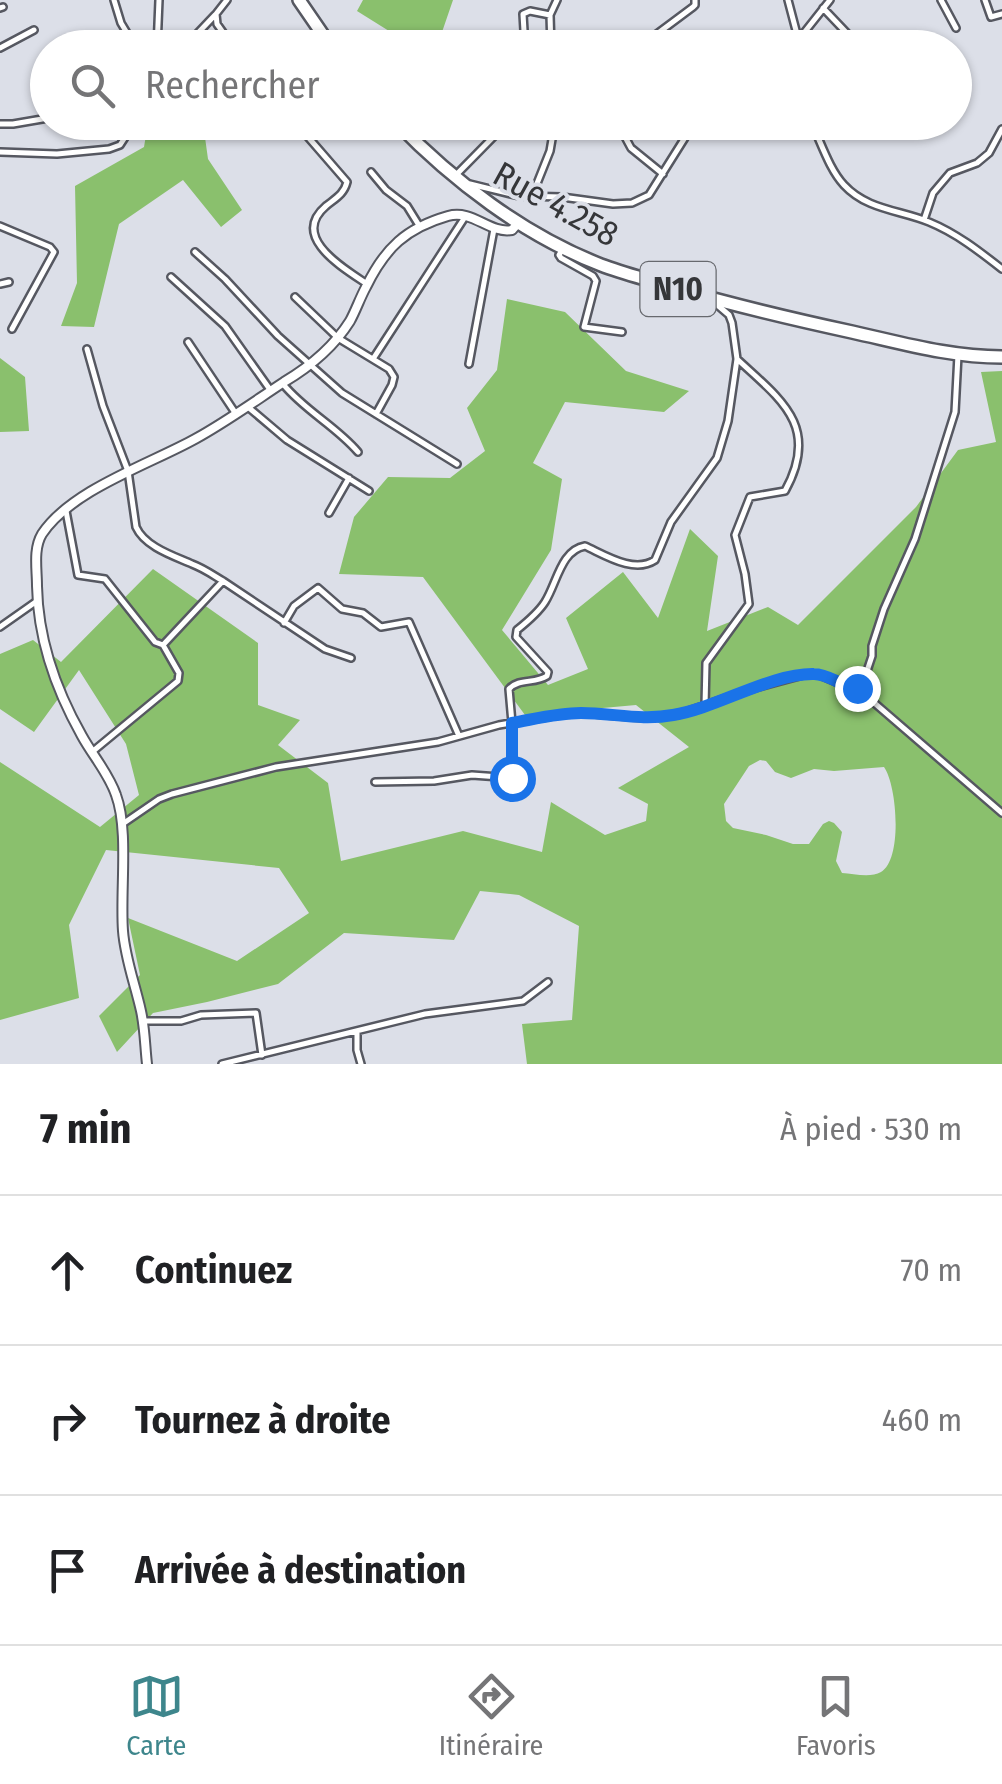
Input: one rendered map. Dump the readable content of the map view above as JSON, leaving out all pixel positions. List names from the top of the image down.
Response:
{
  "streets": {
    "highway": ["Rue 4.258", "N10"]
  },
  "page": {
    "search": "Rechercher",
    "heading": ["7 min", "À pied · 530 m"],
    "list": [
      ["Continuez", "70 m"],
      ["Tournez à droite", "460 m"],
      "Arrivée à destination"
    ],
    "nav": ["Carte", "Itinéraire", "Favoris"]
  }
}
